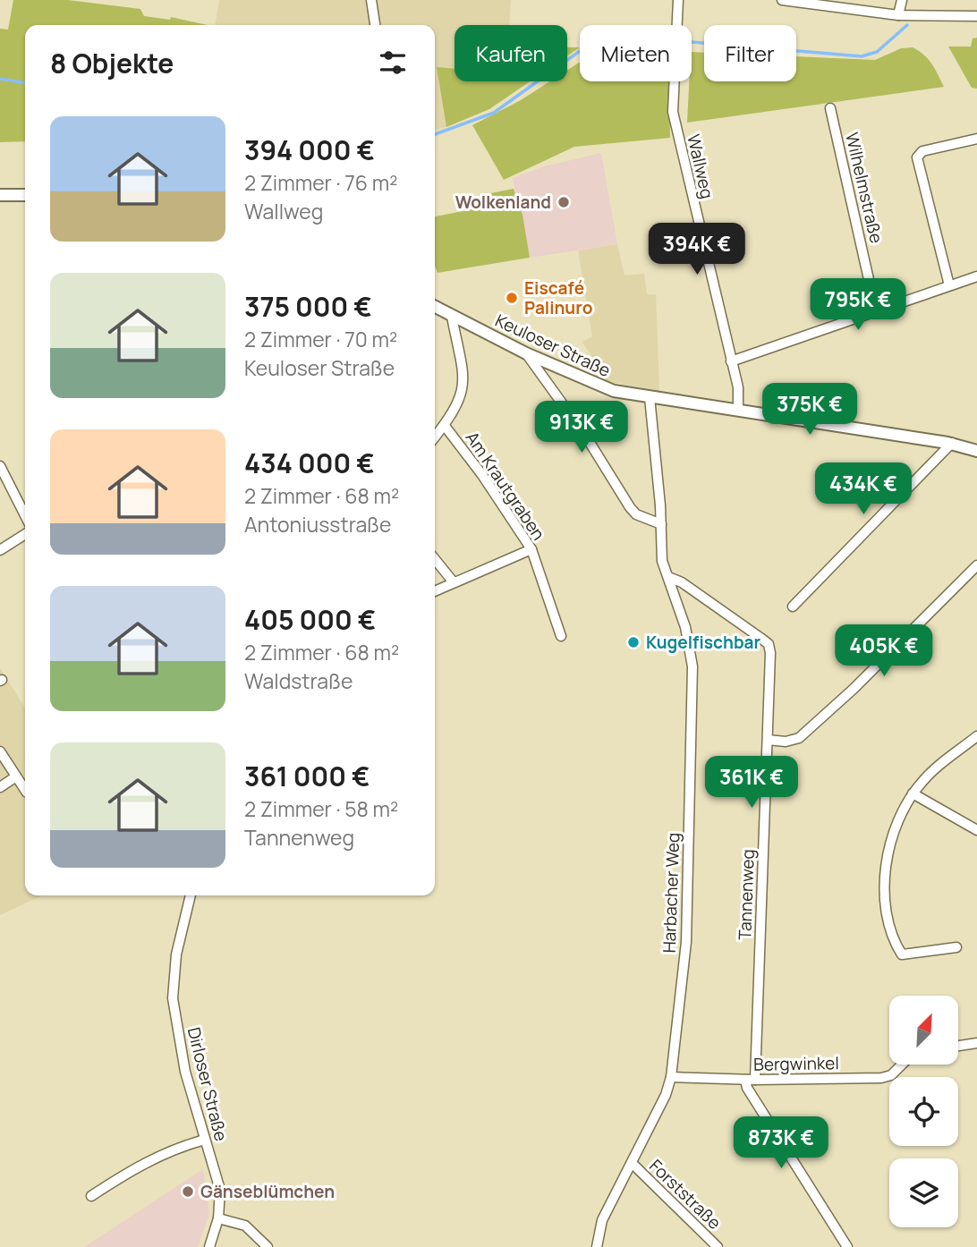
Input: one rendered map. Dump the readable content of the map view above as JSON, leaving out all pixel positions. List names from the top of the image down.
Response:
{
  "streets": {
    "street": [
      "Wallweg",
      "Wilhelmstraße",
      "Keuloser Straße",
      "Am Krautgraben",
      "Harbacher Weg",
      "Tannenweg",
      "Bergwinkel",
      "Dirloser Straße",
      "Forststraße"
    ]
  },
  "crossings": [
    ["Wallweg", "Keuloser Straße"],
    ["Keuloser Straße", "Harbacher Weg"],
    ["Harbacher Weg", "Tannenweg"],
    ["Harbacher Weg", "Bergwinkel"],
    ["Harbacher Weg", "Forststraße"],
    ["Tannenweg", "Bergwinkel"]
  ],
  "places": [
    "Wolkenland",
    "Eiscafé Palinuro",
    "Kugelfischbar",
    "Gänseblümchen"
  ],
  "north": "top right",
  "page": {
    "chip": ["Kaufen", "Mieten", "Filter"],
    "heading": "8 Objekte",
    "list": [
      {
        "name": "394 000 €",
        "note": "2 Zimmer · 76 m² · Wallweg"
      },
      {
        "name": "375 000 €",
        "note": "2 Zimmer · 70 m² · Keuloser Straße"
      },
      {
        "name": "434 000 €",
        "note": "2 Zimmer · 68 m² · Antoniusstraße"
      },
      {
        "name": "405 000 €",
        "note": "2 Zimmer · 68 m² · Waldstraße"
      },
      {
        "name": "361 000 €",
        "note": "2 Zimmer · 58 m² · Tannenweg"
      }
    ],
    "price": [
      "394K €",
      "795K €",
      "375K €",
      "913K €",
      "434K €",
      "405K €",
      "361K €",
      "873K €"
    ]
  }
}
